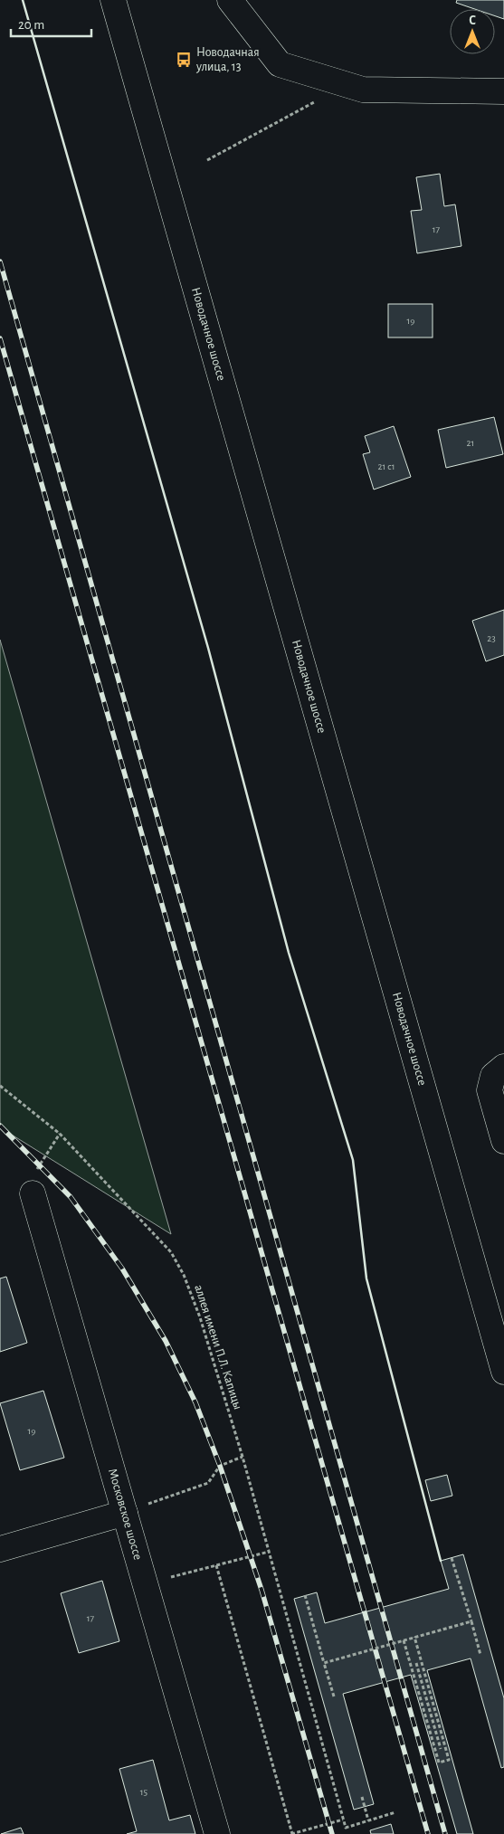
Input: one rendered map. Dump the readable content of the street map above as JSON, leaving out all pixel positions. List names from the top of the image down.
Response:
{
  "streets": {
    "street": ["Новодачное шоссе", "Московское шоссе"],
    "path": ["аллея имени П.Л. Капицы"]
  },
  "places": {
    "bus stop": ["Новодачная улица, 13"]
  },
  "house_numbers": [
    "17",
    "19",
    "21",
    "21 с1",
    "23",
    "19",
    "17",
    "15"
  ],
  "scale_bar": "20 m",
  "north": "top"
}
